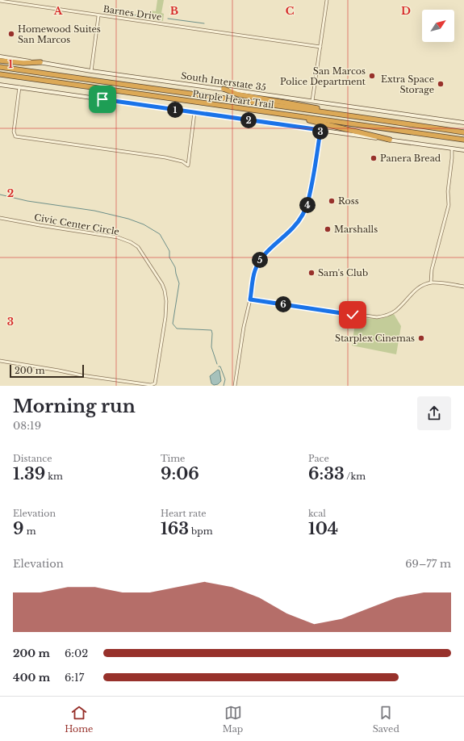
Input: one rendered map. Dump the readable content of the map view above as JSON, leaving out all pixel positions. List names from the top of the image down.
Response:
{
  "streets": {
    "highway": ["Purple Heart Trail"],
    "main road": ["South Interstate 35"],
    "street": ["Barnes Drive", "Civic Center Circle"]
  },
  "places": [
    "Homewood Suites San Marcos",
    "San Marcos Police Department",
    "Extra Space Storage",
    "Panera Bread",
    "Ross",
    "Marshalls",
    "Sam's Club",
    "Starplex Cinemas"
  ],
  "scale_bar": "200 m",
  "north": "top right",
  "page": {
    "pins": [
      "1",
      "2",
      "3",
      "4",
      "5",
      "6"
    ],
    "scale": "200 m",
    "heading": ["Morning run", "08:19"],
    "stats": [
      ["Distance", "1.39 km"],
      ["Time", "9:06"],
      ["Pace", "6:33 /km"],
      ["Elevation", "9 m"],
      ["Heart rate", "163 bpm"],
      ["kcal", "104"]
    ],
    "chart": ["Elevation", "69–77 m"],
    "list": [
      {
        "name": "200 m",
        "note": "6:02"
      },
      {
        "name": "400 m",
        "note": "6:17"
      }
    ],
    "tabs": ["Home", "Map", "Saved"]
  },
  "grid": {
    "columns": [
      "A",
      "B",
      "C",
      "D"
    ],
    "rows": ["1", "2", "3"]
  }
}
